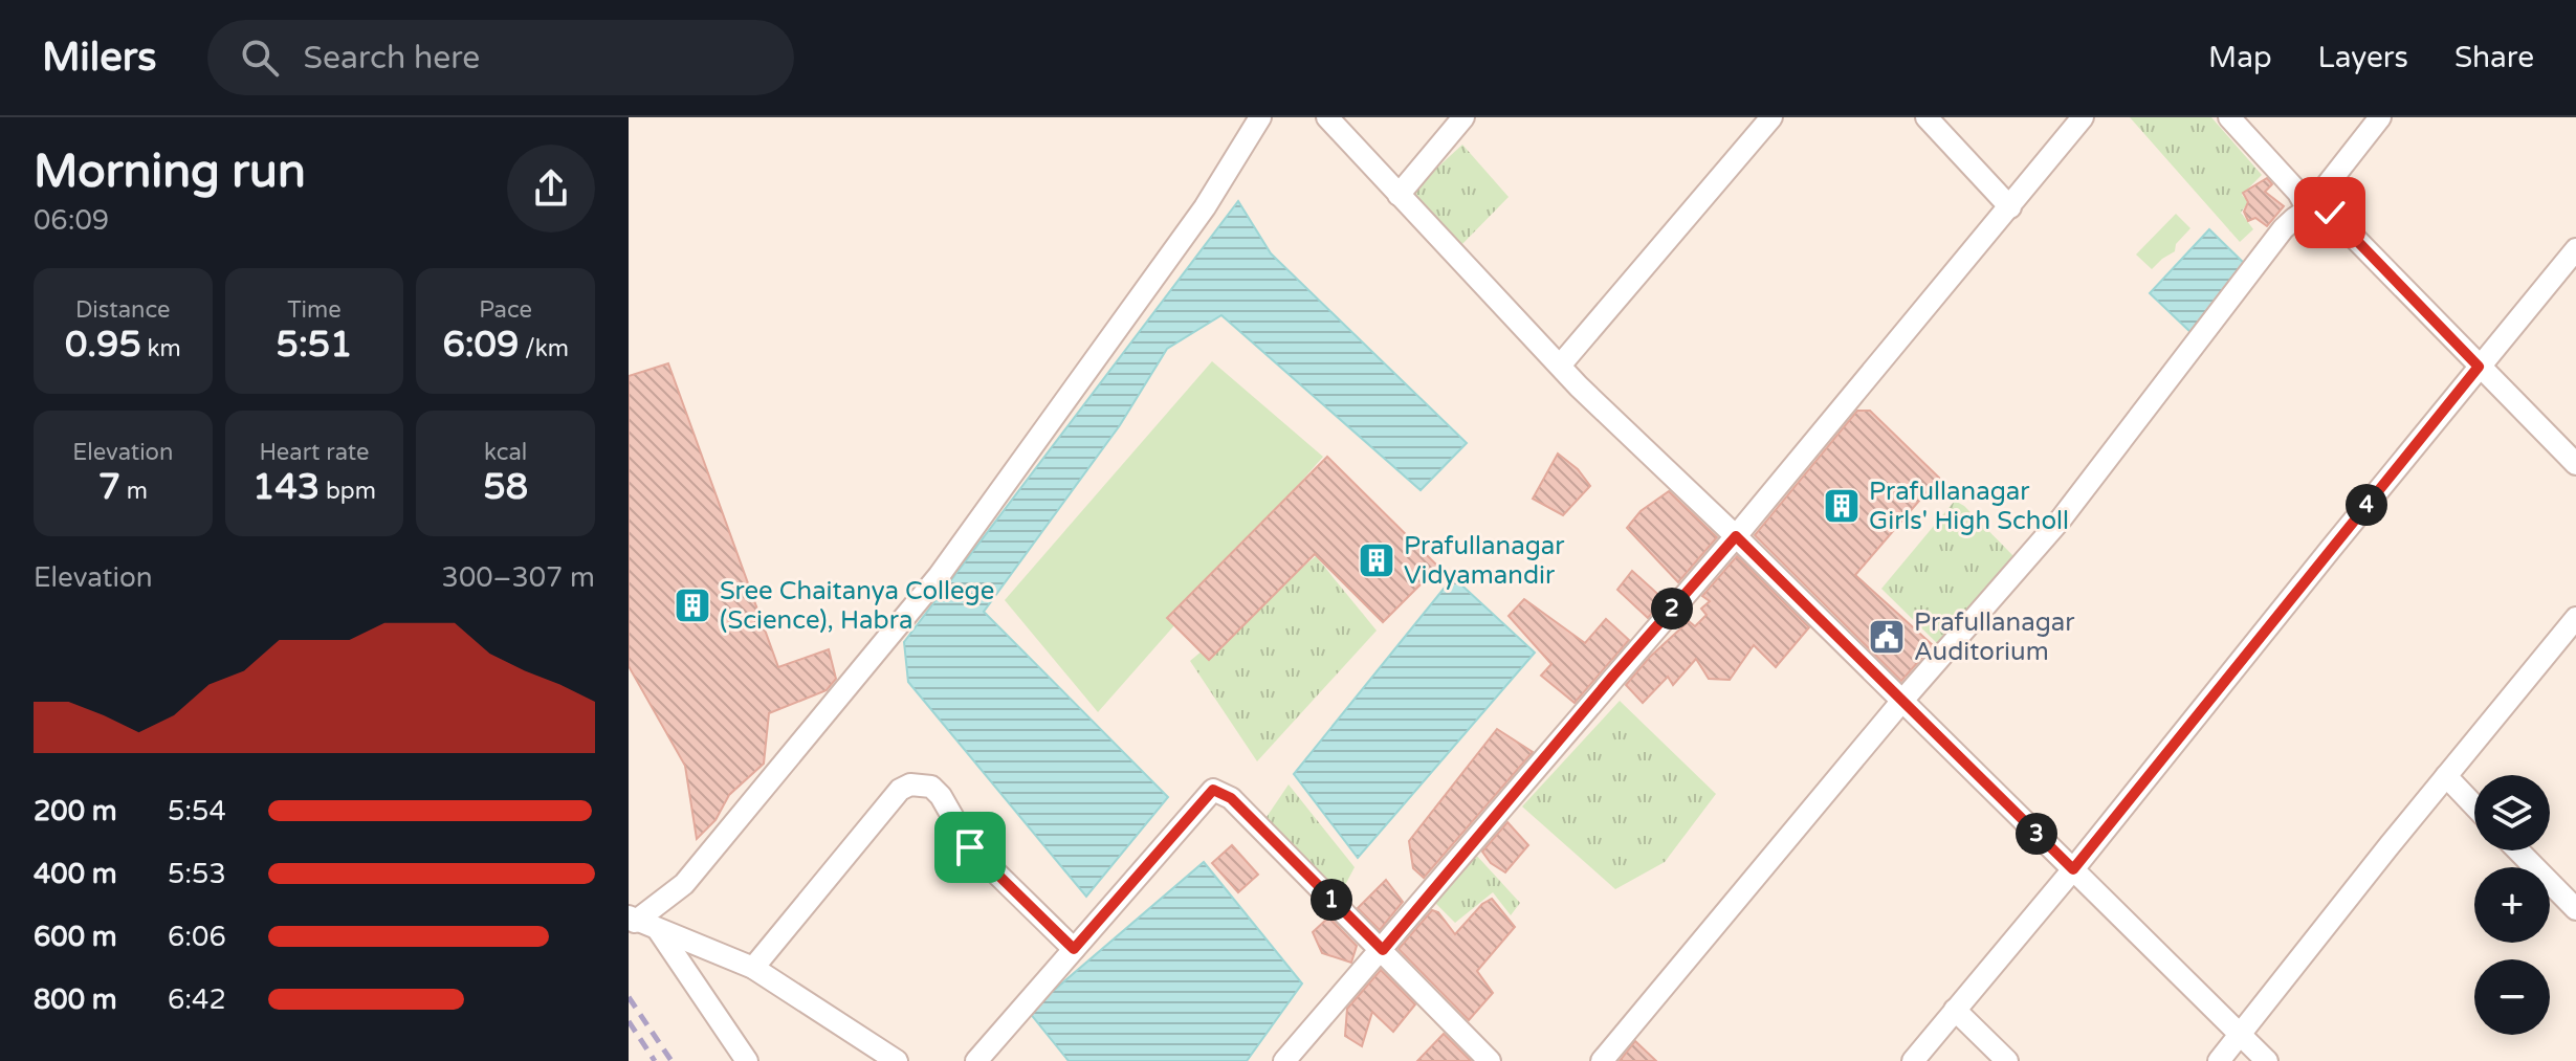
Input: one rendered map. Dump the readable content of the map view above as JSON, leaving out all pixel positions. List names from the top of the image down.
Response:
{
  "places": {
    "building": ["Prafullanagar Girls' High Scholl", "Prafullanagar Vidyamandir", "Sree Chaitanya College (Science), Habra"],
    "public building": ["Prafullanagar Auditorium"]
  },
  "page": {
    "header": "Milers",
    "search": "Search here",
    "nav": ["Map", "Layers", "Share"],
    "heading": ["Morning run", "06:09"],
    "stats": [
      ["Distance", "0.95 km"],
      ["Time", "5:51"],
      ["Pace", "6:09 /km"],
      ["Elevation", "7 m"],
      ["Heart rate", "143 bpm"],
      ["kcal", "58"]
    ],
    "pins": [
      "4",
      "2",
      "3",
      "1"
    ],
    "chart": ["Elevation", "300–307 m"],
    "map_buttons": ["+", "−"],
    "list": [
      {
        "name": "200 m",
        "note": "5:54"
      },
      {
        "name": "400 m",
        "note": "5:53"
      },
      {
        "name": "600 m",
        "note": "6:06"
      },
      {
        "name": "800 m",
        "note": "6:42"
      }
    ]
  }
}
